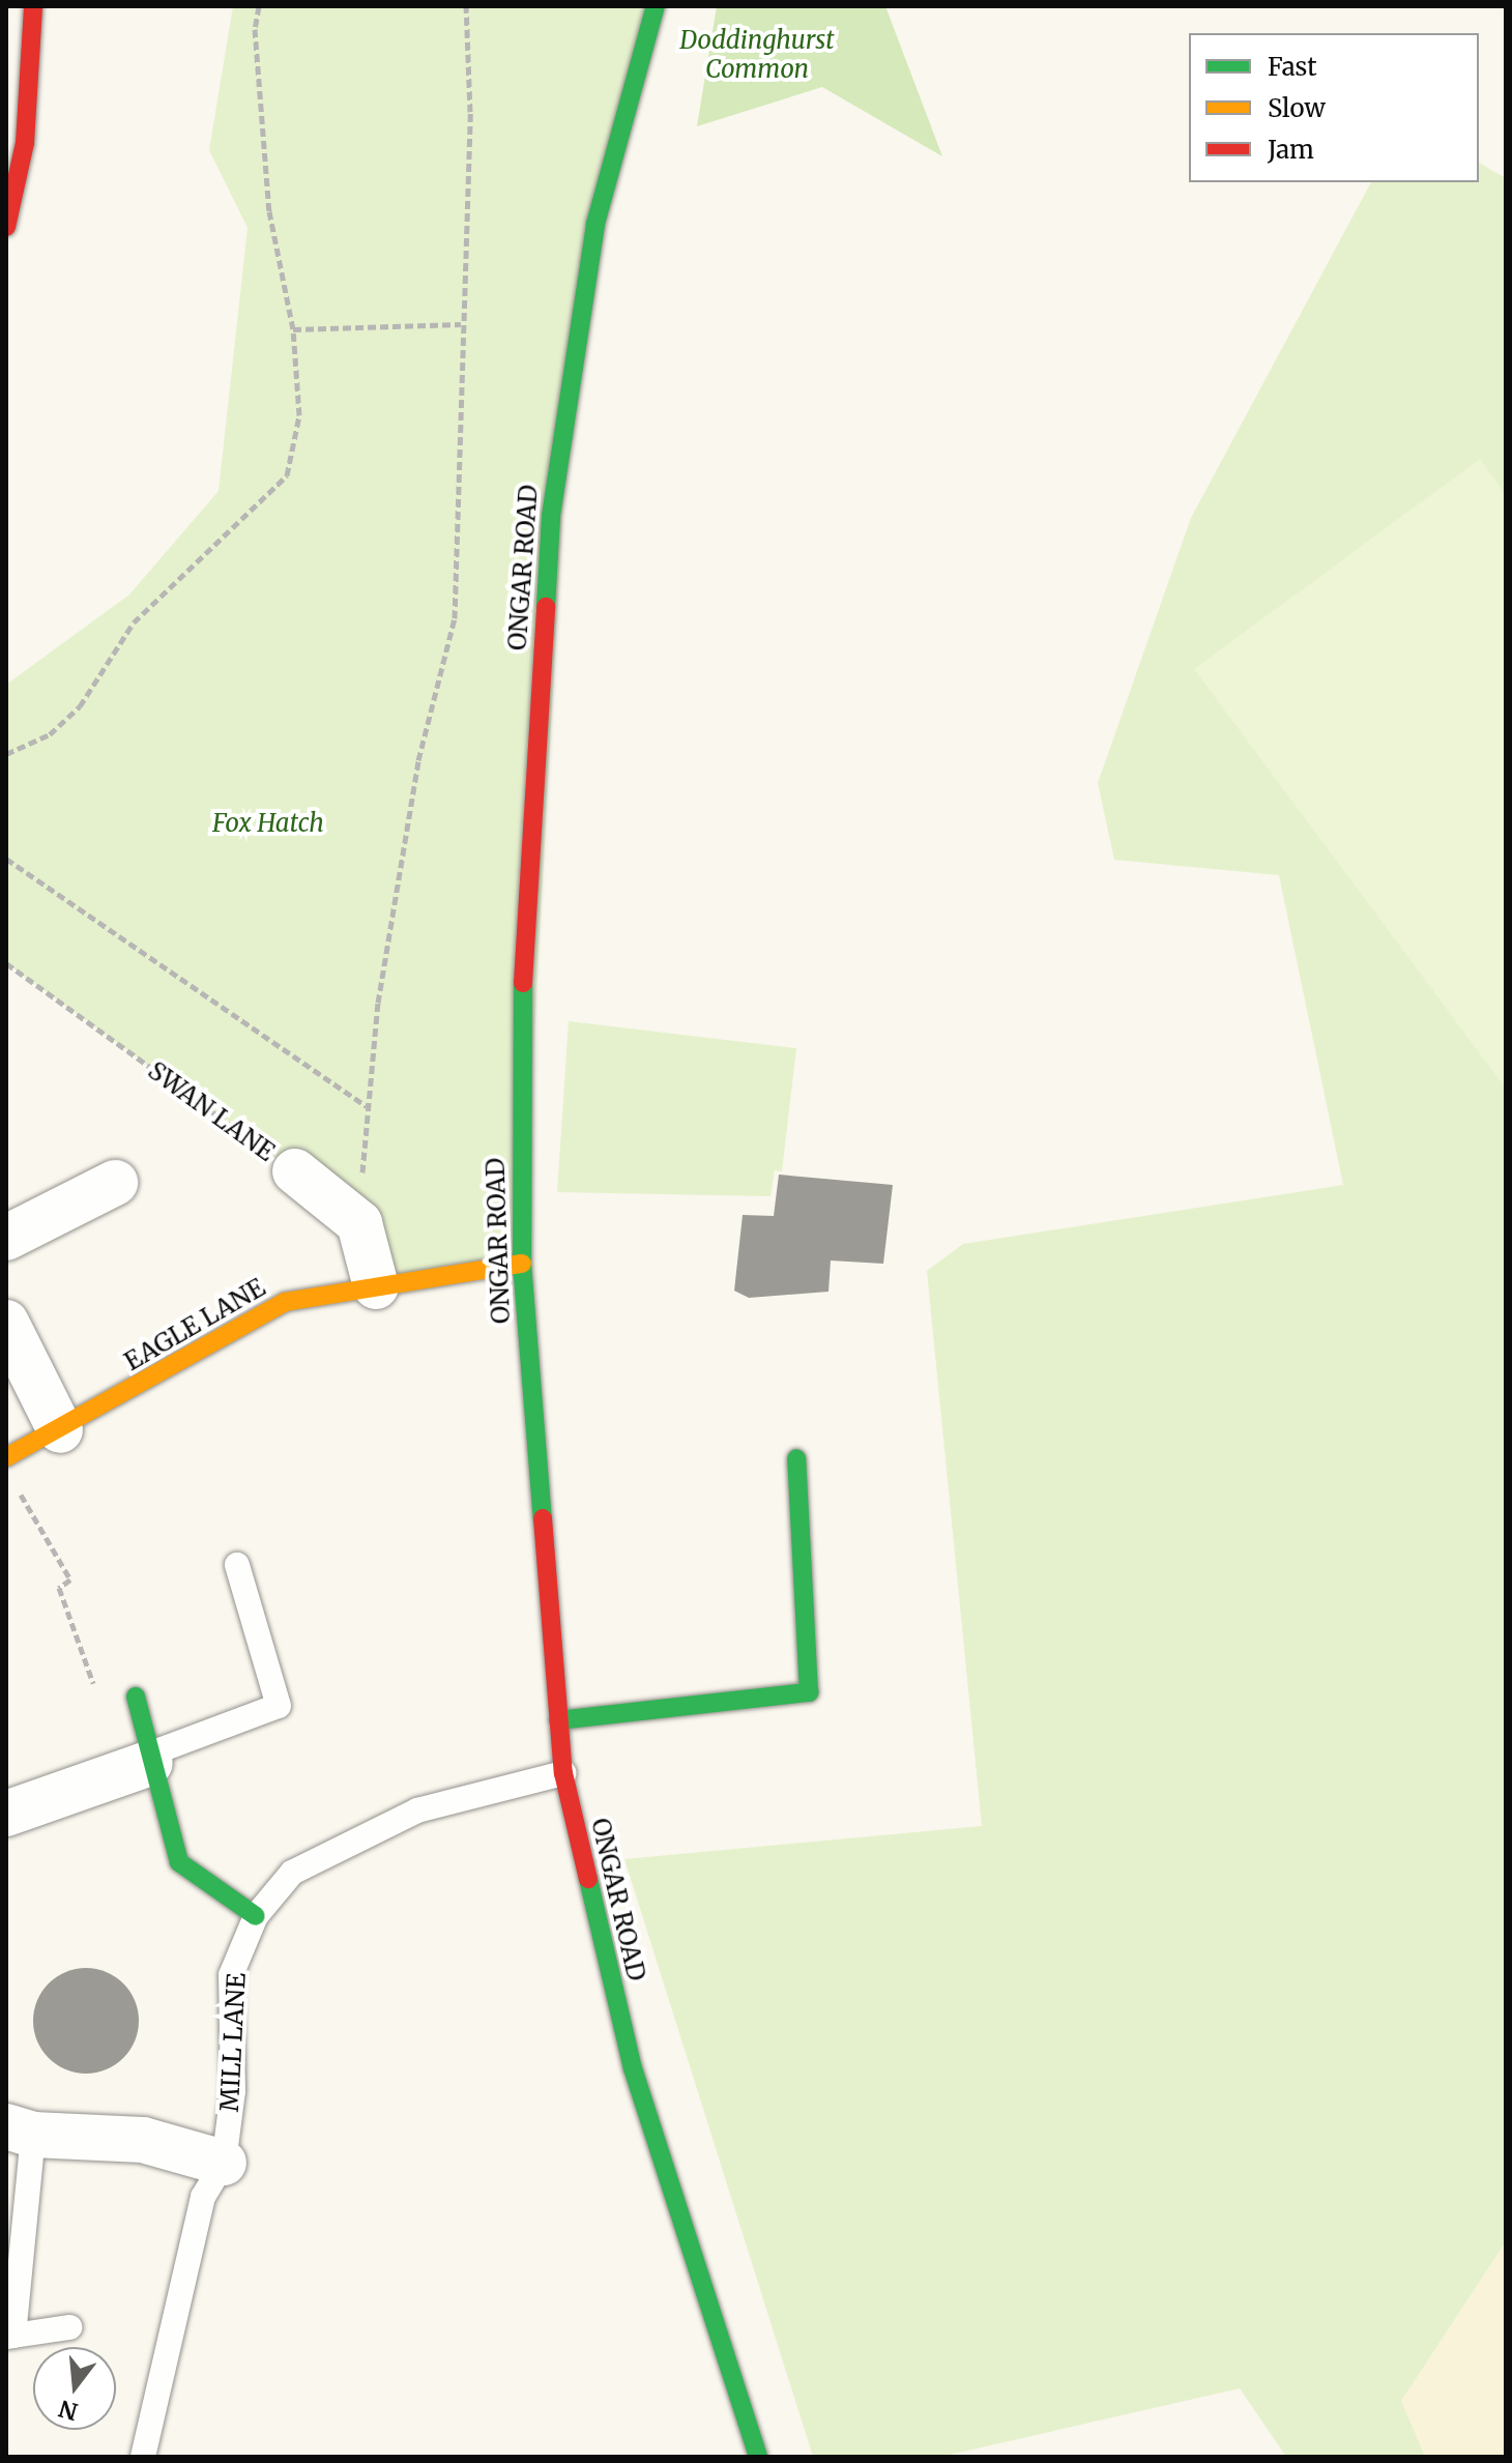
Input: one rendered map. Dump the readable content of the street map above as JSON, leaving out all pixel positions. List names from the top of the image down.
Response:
{
  "streets": {
    "main road": ["ONGAR ROAD", "EAGLE LANE"],
    "street": ["SWAN LANE"],
    "lane": ["MILL LANE"]
  },
  "crossings": [
    ["ONGAR ROAD", "EAGLE LANE"],
    ["ONGAR ROAD", "MILL LANE"]
  ],
  "parks": ["Doddinghurst Common", "Fox Hatch"],
  "legend": ["Fast", "Slow", "Jam"],
  "north": "bottom"
}
